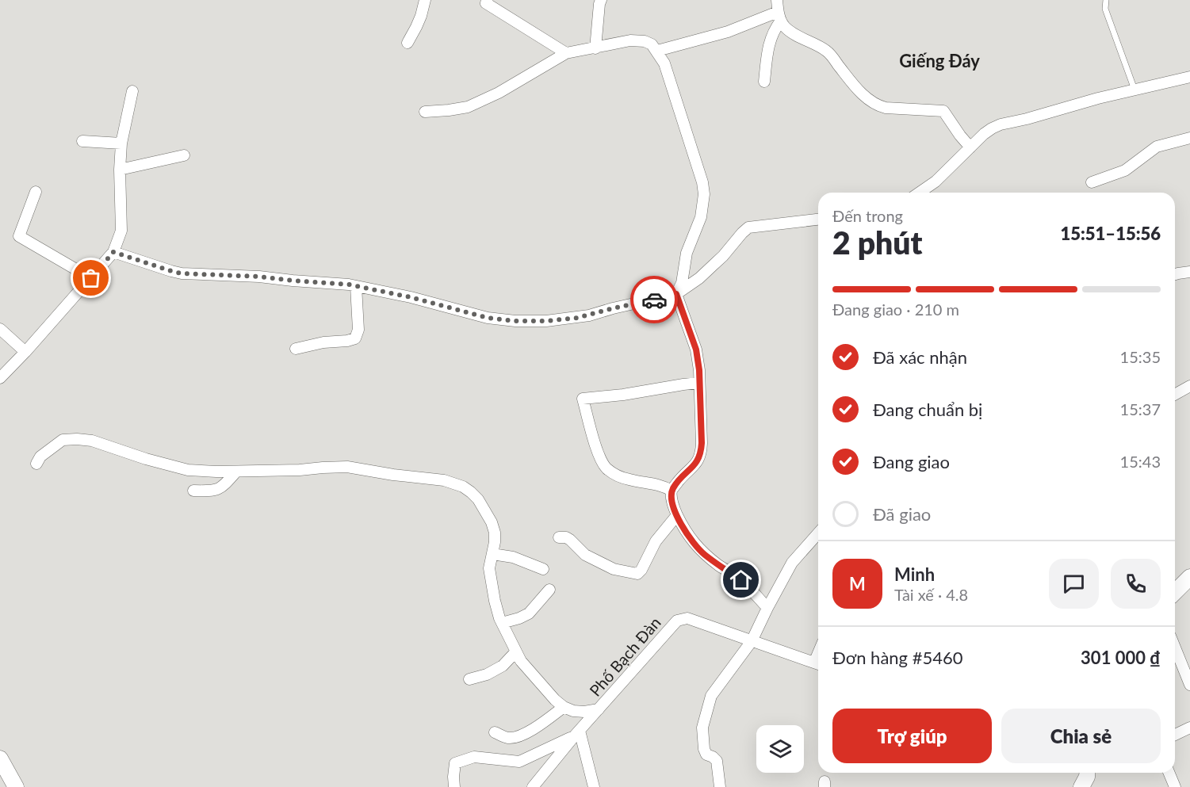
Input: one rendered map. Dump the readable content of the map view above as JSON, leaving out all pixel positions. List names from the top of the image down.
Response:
{
  "streets": {
    "street": ["Phố Bạch Đàn"]
  },
  "districts": ["Giếng Đáy"],
  "page": {
    "heading": ["2 phút", "Đến trong", "15:51–15:56"],
    "panel": [
      "Minh",
      "Tài xế · 4.8",
      "Đơn hàng #5460",
      "301 000 ₫"
    ],
    "bar": "Đang giao · 210 m",
    "list": [
      ["Đã xác nhận", "15:35"],
      ["Đang chuẩn bị", "15:37"],
      ["Đang giao", "15:43"],
      "Đã giao"
    ],
    "round": "M",
    "buttons": ["Trợ giúp", "Chia sẻ"]
  }
}
